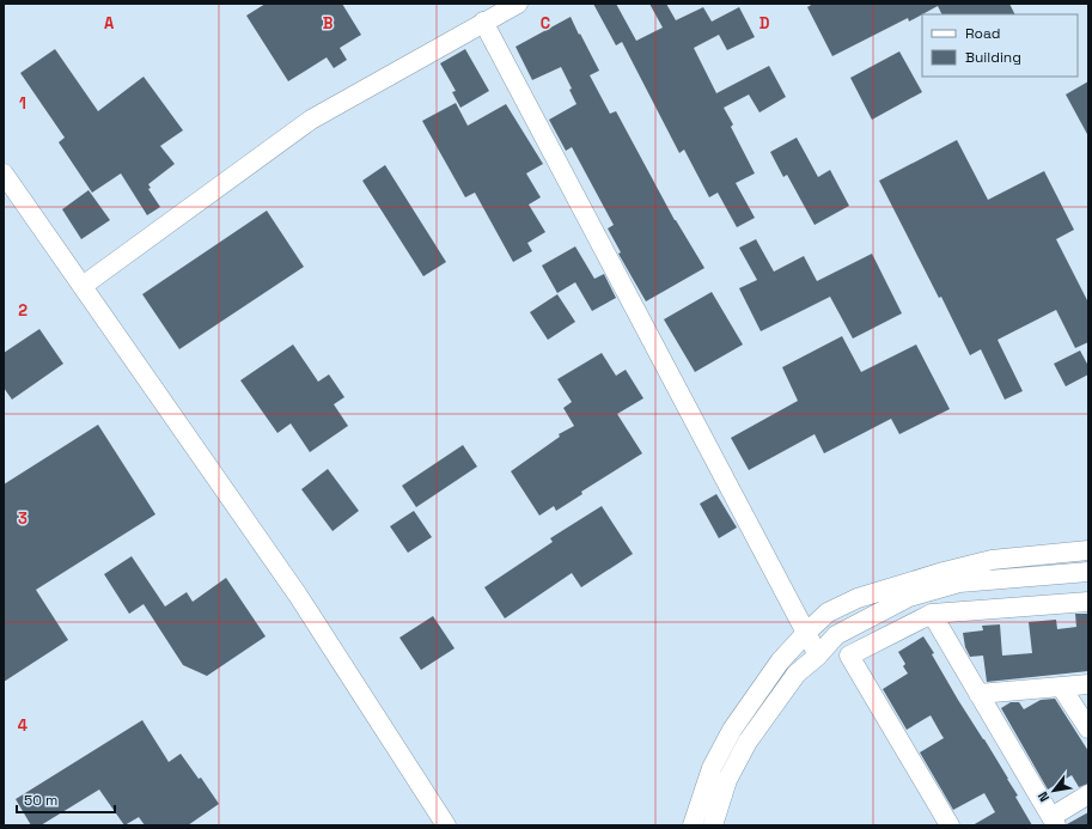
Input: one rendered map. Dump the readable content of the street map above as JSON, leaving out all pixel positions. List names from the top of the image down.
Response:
{
  "legend": ["Road", "Building"],
  "scale_bar": "50 m",
  "north": "bottom left",
  "grid": {
    "columns": [
      "A",
      "B",
      "C",
      "D"
    ],
    "rows": [
      "1",
      "2",
      "3",
      "4"
    ]
  }
}
